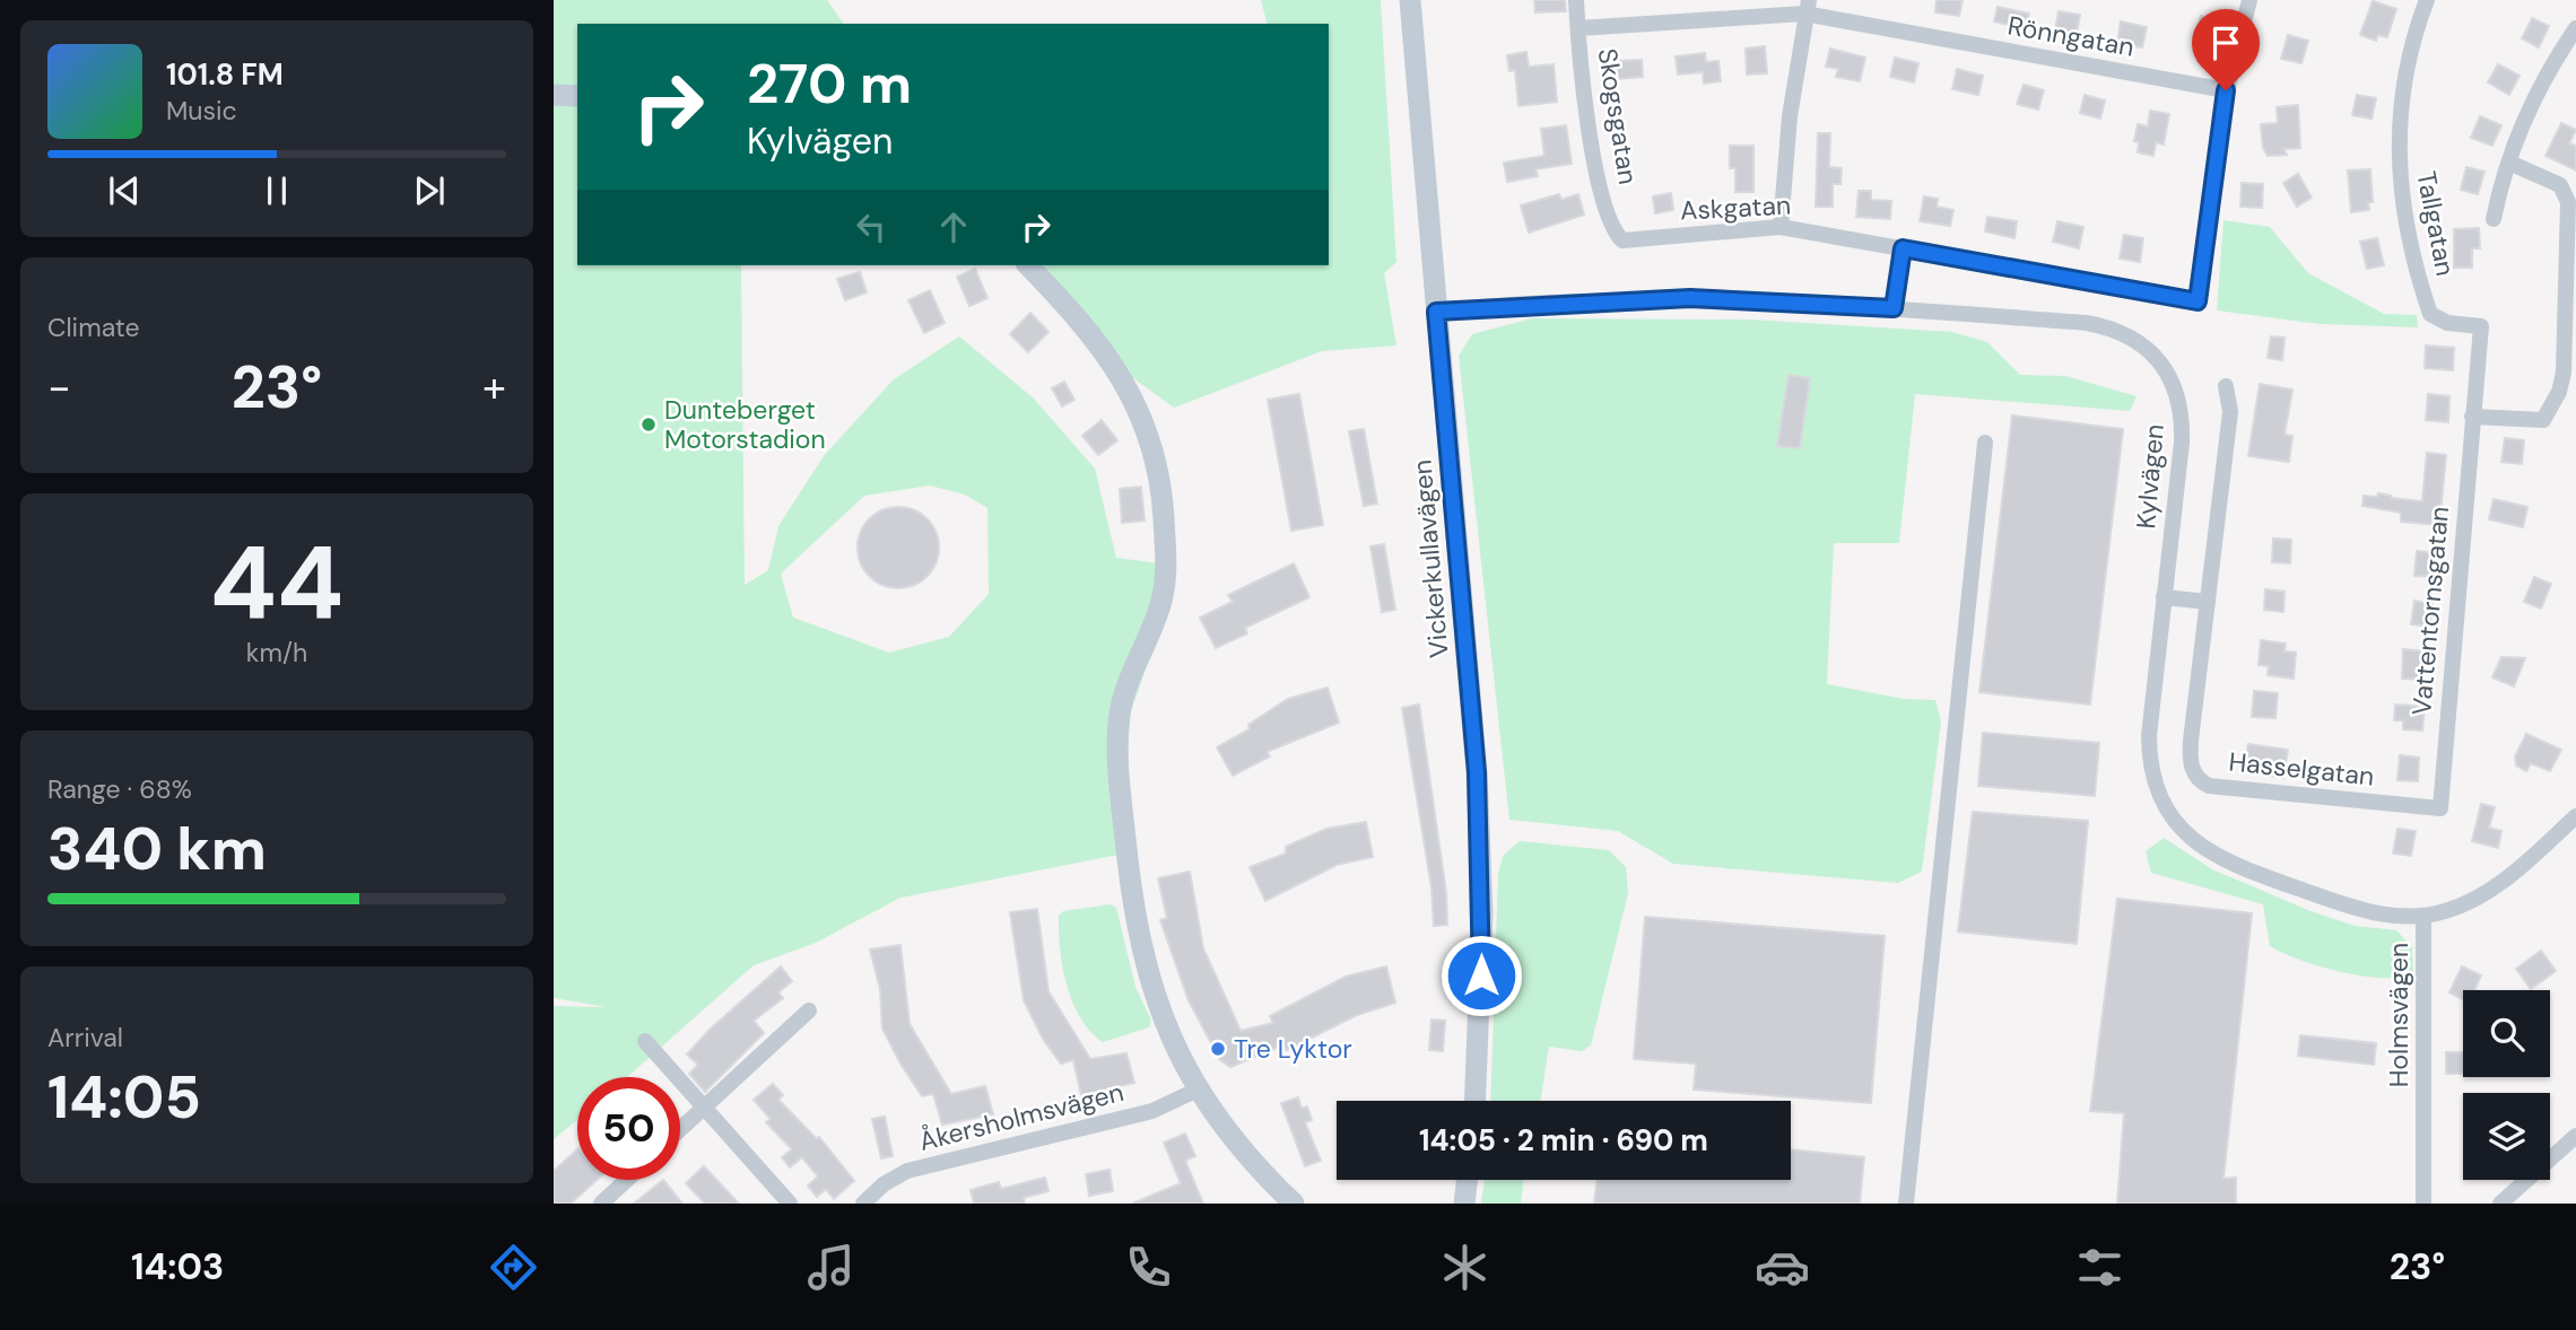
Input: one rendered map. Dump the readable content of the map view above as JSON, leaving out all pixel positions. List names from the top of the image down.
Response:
{
  "streets": {
    "main road": ["Vickerkullavägen"],
    "street": [
      "Rönngatan",
      "Skogsgatan",
      "Askgatan",
      "Tallgatan",
      "Kylvägen",
      "Vattentornsgatan",
      "Hasselgatan",
      "Holmsvägen",
      "Åkersholmsvägen"
    ]
  },
  "crossings": [
    ["Rönngatan", "Skogsgatan"],
    ["Rönngatan", "Askgatan"],
    ["Skogsgatan", "Askgatan"],
    ["Tallgatan", "Vattentornsgatan"],
    ["Kylvägen", "Vickerkullavägen"],
    ["Kylvägen", "Holmsvägen"],
    ["Vattentornsgatan", "Hasselgatan"]
  ],
  "places": ["Dunteberget Motorstadion", "Tre Lyktor"],
  "page": {
    "turn": ["270 m", "Kylvägen"],
    "song": ["101.8 FM", "Music"],
    "tile": [
      "Climate",
      ["44", "km/h"],
      ["Range · 68%", "340 km"],
      ["Arrival", "14:05"]
    ],
    "heat": ["−", "23°", "+"],
    "limit": "50",
    "trip": "14:05 · 2 min · 690 m",
    "tabs": ["14:03", "23°"]
  }
}
